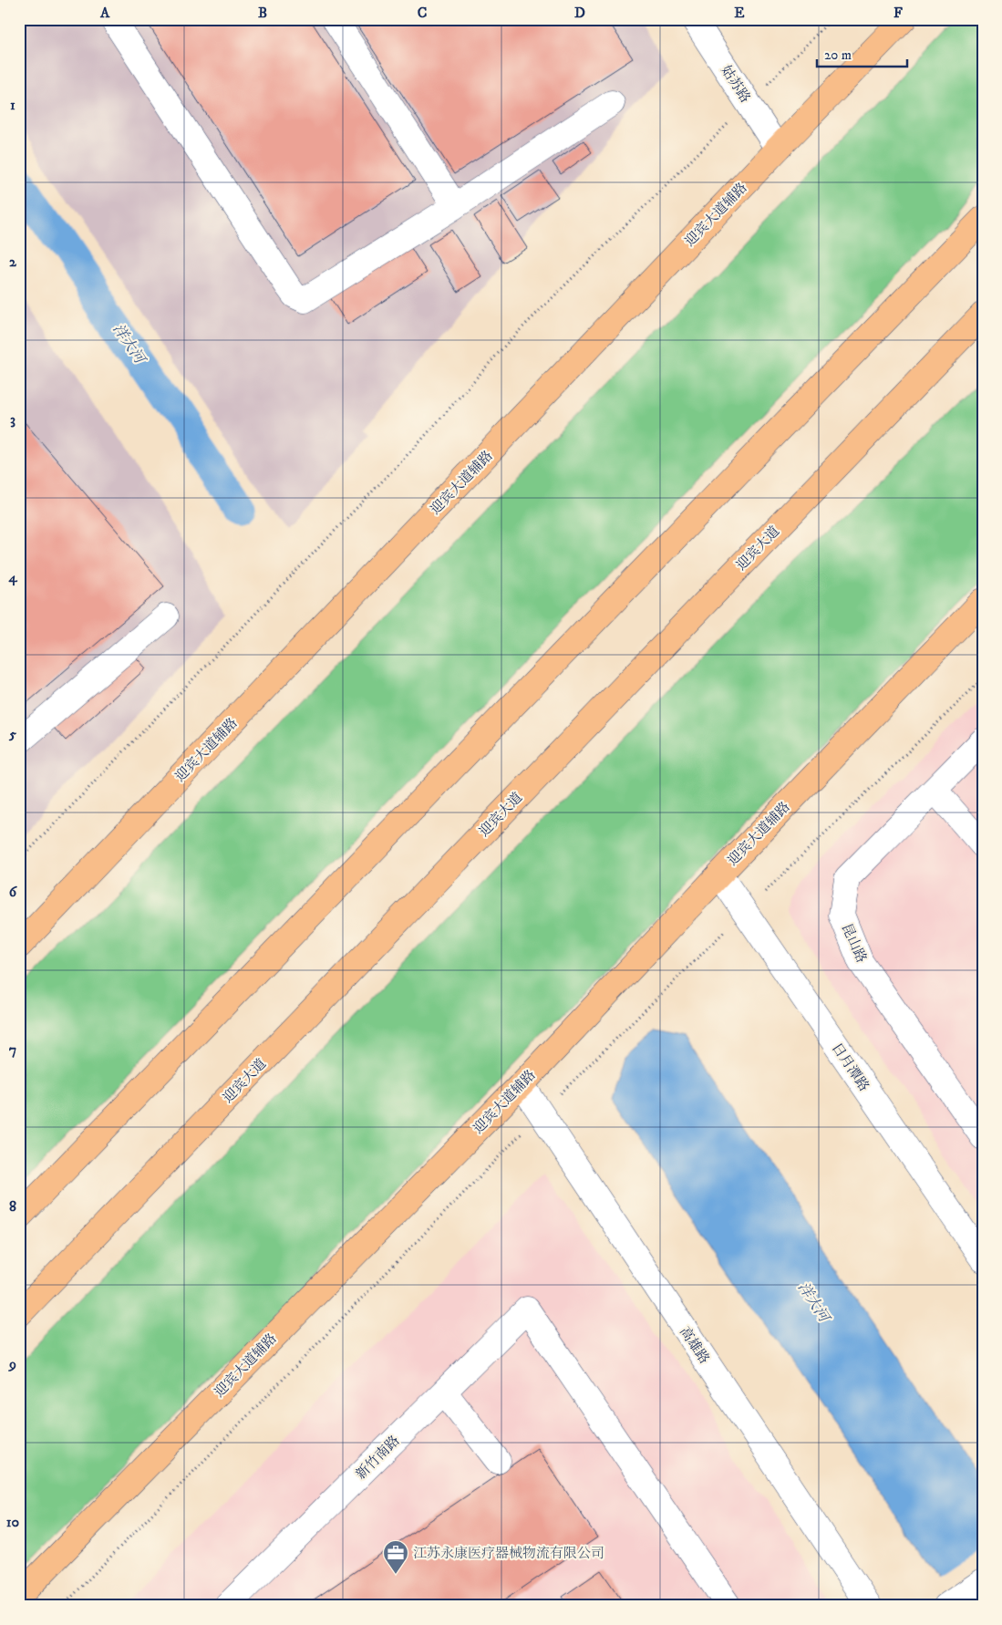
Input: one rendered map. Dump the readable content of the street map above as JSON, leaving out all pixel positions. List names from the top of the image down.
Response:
{
  "streets": {
    "main road": ["迎宾大道辅路", "迎宾大道"],
    "street": [
      "姑苏路",
      "昆山路",
      "日月潭路",
      "高雄路",
      "新竹南路"
    ]
  },
  "crossings": [
    ["姑苏路", "迎宾大道辅路"],
    ["迎宾大道辅路", "日月潭路"],
    ["迎宾大道辅路", "高雄路"]
  ],
  "water": ["洋大河"],
  "places": {
    "office": ["江苏永康医疗器械物流有限公司"]
  },
  "scale_bar": "20 m",
  "grid": {
    "columns": [
      "A",
      "B",
      "C",
      "D",
      "E",
      "F"
    ],
    "rows": [
      "1",
      "2",
      "3",
      "4",
      "5",
      "6",
      "7",
      "8",
      "9",
      "10"
    ]
  }
}
